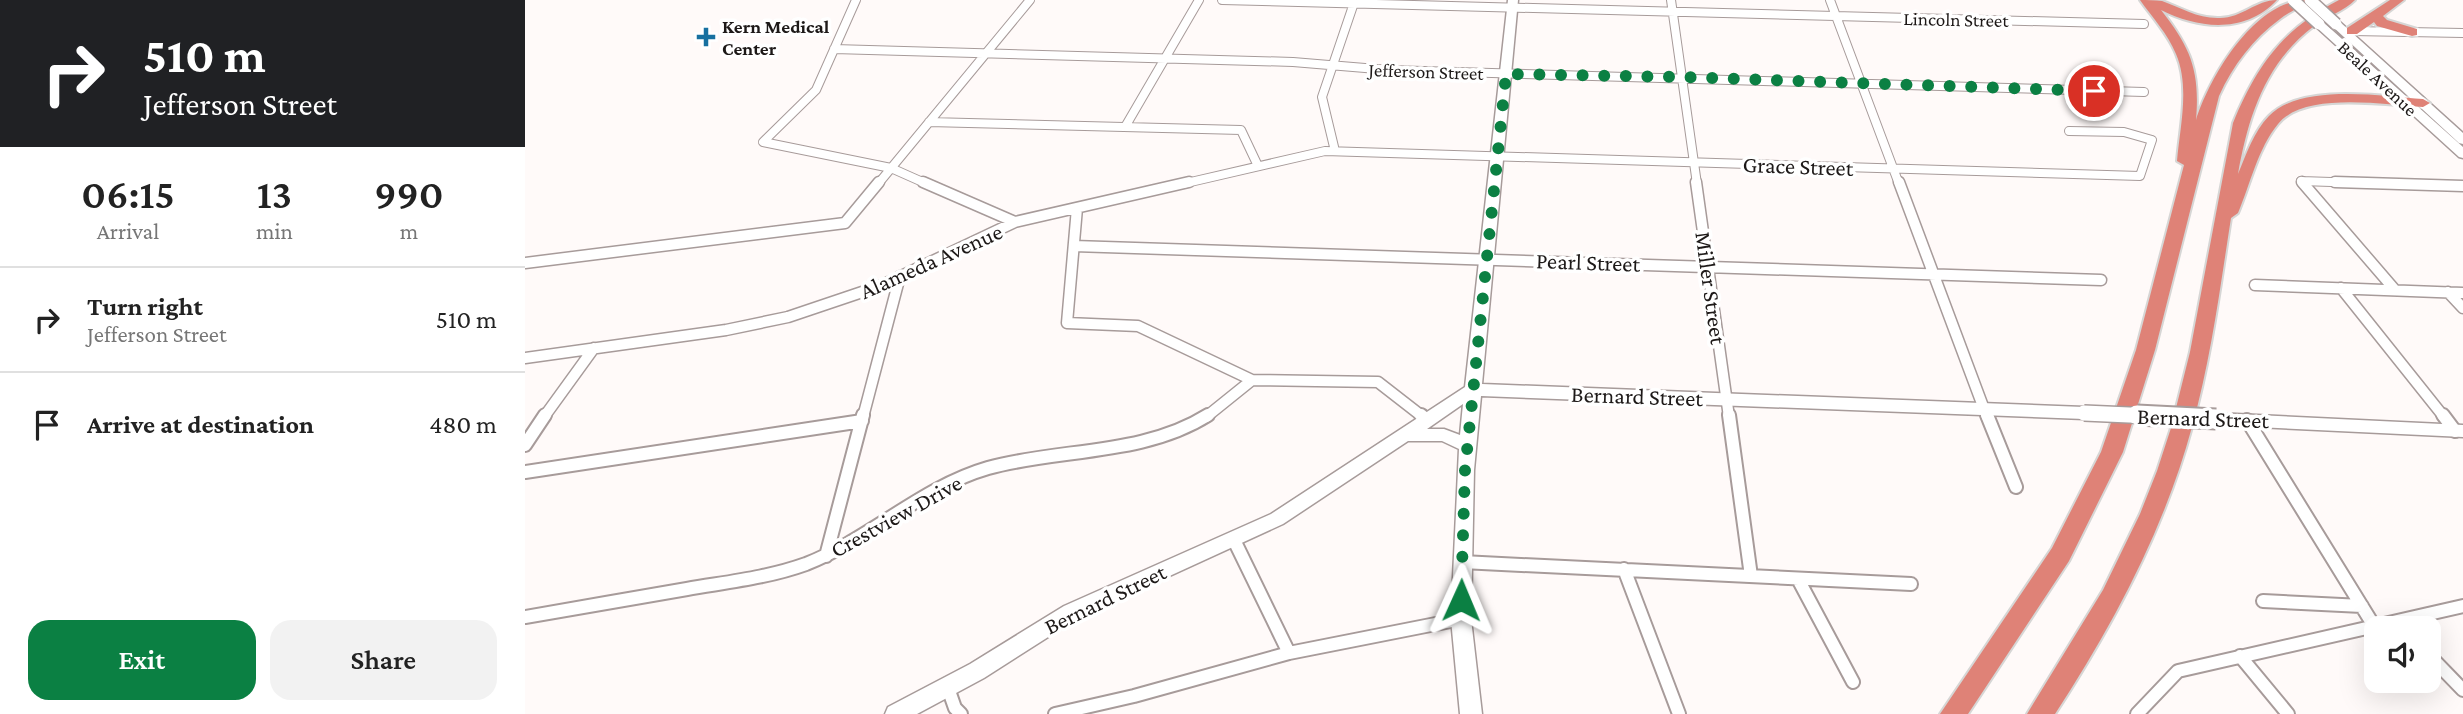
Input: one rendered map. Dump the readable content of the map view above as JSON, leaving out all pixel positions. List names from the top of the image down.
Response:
{
  "streets": {
    "main road": ["Beale Avenue", "Bernard Street"],
    "street": [
      "Lincoln Street",
      "Jefferson Street",
      "Grace Street",
      "Alameda Avenue",
      "Pearl Street",
      "Miller Street",
      "Crestview Drive"
    ]
  },
  "crossings": [
    ["Lincoln Street", "Miller Street"],
    ["Jefferson Street", "Miller Street"],
    ["Grace Street", "Alameda Avenue"],
    ["Grace Street", "Miller Street"],
    ["Pearl Street", "Miller Street"],
    ["Miller Street", "Bernard Street"]
  ],
  "places": {
    "health": ["Kern Medical Center"]
  },
  "page": {
    "turn": ["510 m", "Jefferson Street"],
    "eta": [
      "06:15",
      "Arrival",
      "13",
      "min",
      "990",
      "m"
    ],
    "list": [
      {
        "name": "Turn right",
        "note": "Jefferson Street",
        "value": "510 m"
      },
      {
        "name": "Arrive at destination",
        "value": "480 m"
      }
    ],
    "buttons": ["Exit", "Share"]
  }
}
